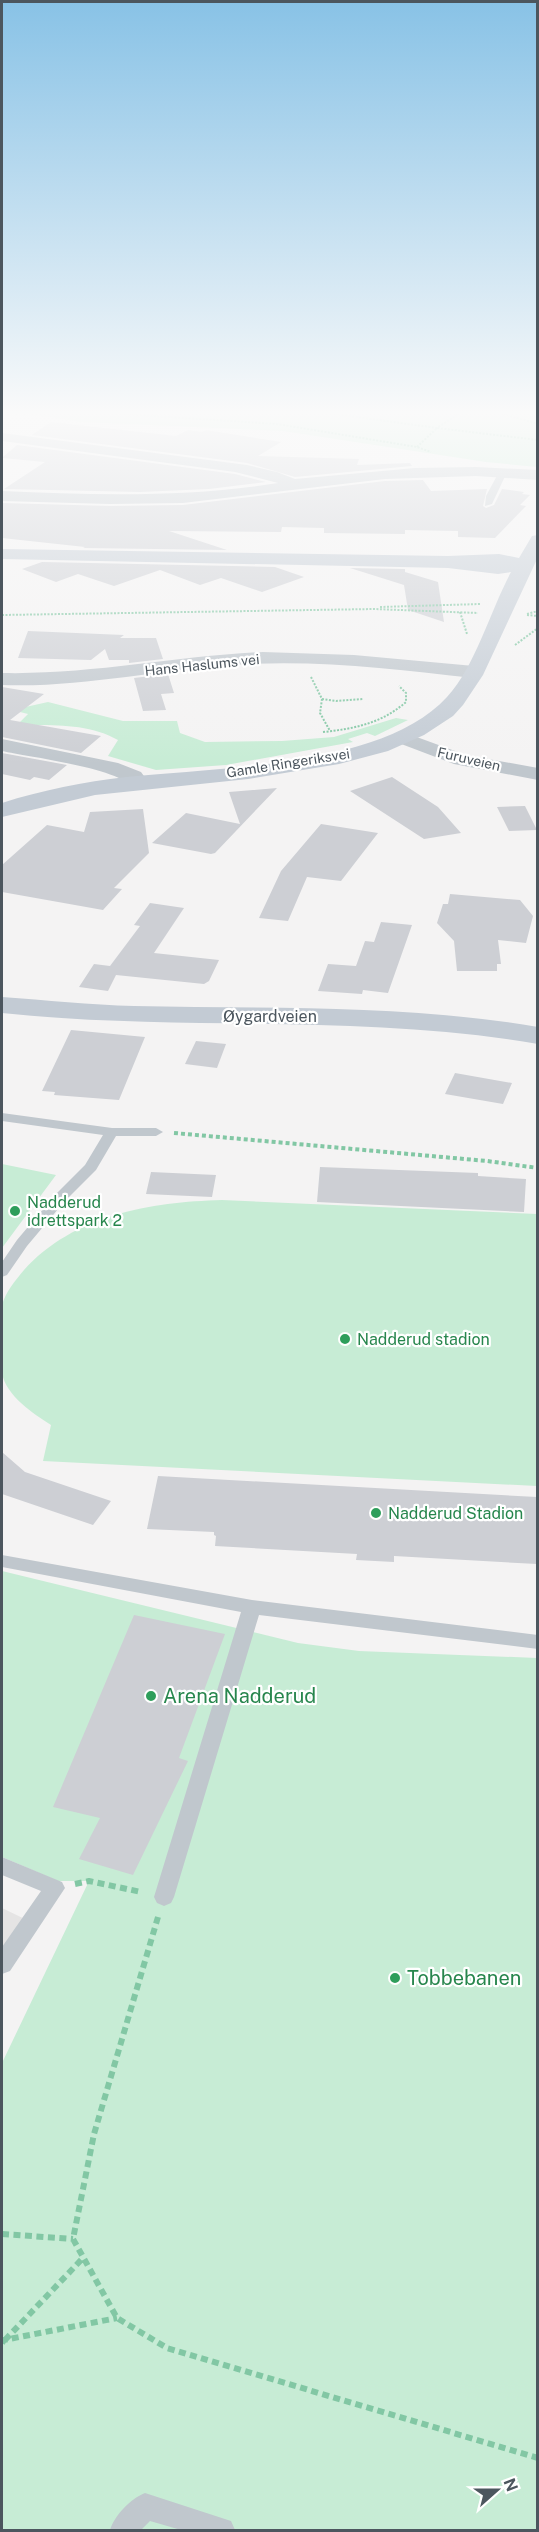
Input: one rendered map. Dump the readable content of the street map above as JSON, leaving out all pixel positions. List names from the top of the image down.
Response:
{
  "streets": {
    "street": [
      "Hans Haslums vei",
      "Furuveien",
      "Gamle Ringeriksvei",
      "Øygardveien"
    ]
  },
  "crossings": [
    ["Hans Haslums vei", "Gamle Ringeriksvei"],
    ["Furuveien", "Gamle Ringeriksvei"]
  ],
  "places": [
    "Nadderud idrettspark 2",
    "Nadderud stadion",
    "Nadderud Stadion",
    "Arena Nadderud",
    "Tobbebanen"
  ],
  "north": "right"
}
